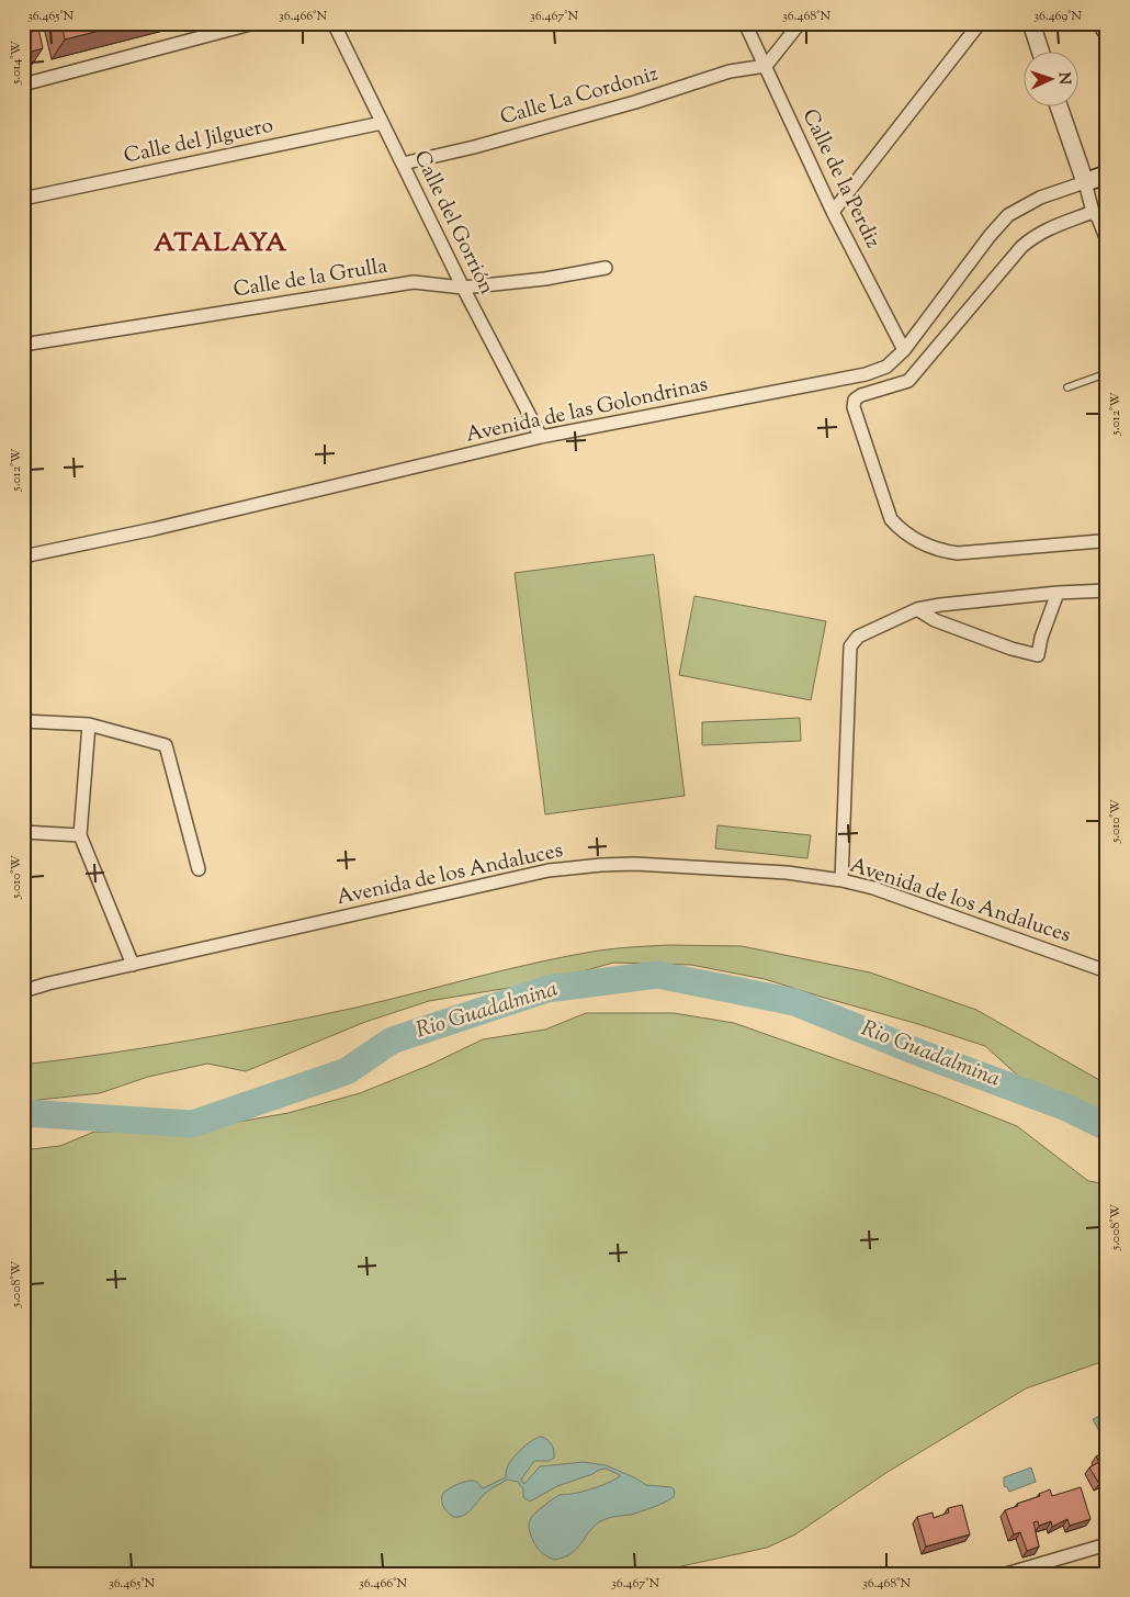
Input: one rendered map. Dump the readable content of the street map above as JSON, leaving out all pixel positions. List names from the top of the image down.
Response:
{
  "streets": {
    "street": [
      "Calle La Cordoniz",
      "Calle del Jilguero",
      "Calle de la Perdiz",
      "Calle del Gorrión",
      "Calle de la Grulla",
      "Avenida de las Golondrinas",
      "Avenida de los Andaluces"
    ]
  },
  "crossings": [
    ["Calle La Cordoniz", "Calle de la Perdiz"],
    ["Calle La Cordoniz", "Calle del Gorrión"],
    ["Calle del Jilguero", "Calle del Gorrión"],
    ["Calle de la Perdiz", "Avenida de las Golondrinas"],
    ["Calle del Gorrión", "Calle de la Grulla"],
    ["Calle del Gorrión", "Avenida de las Golondrinas"]
  ],
  "districts": ["ATALAYA"],
  "water": ["Rio Guadalmina"],
  "north": "right",
  "coordinates": [
    "36.465°N",
    "36.466°N",
    "36.467°N",
    "36.468°N",
    "36.469°N",
    "5.014°W",
    "5.012°W",
    "5.010°W",
    "5.008°W"
  ]
}
